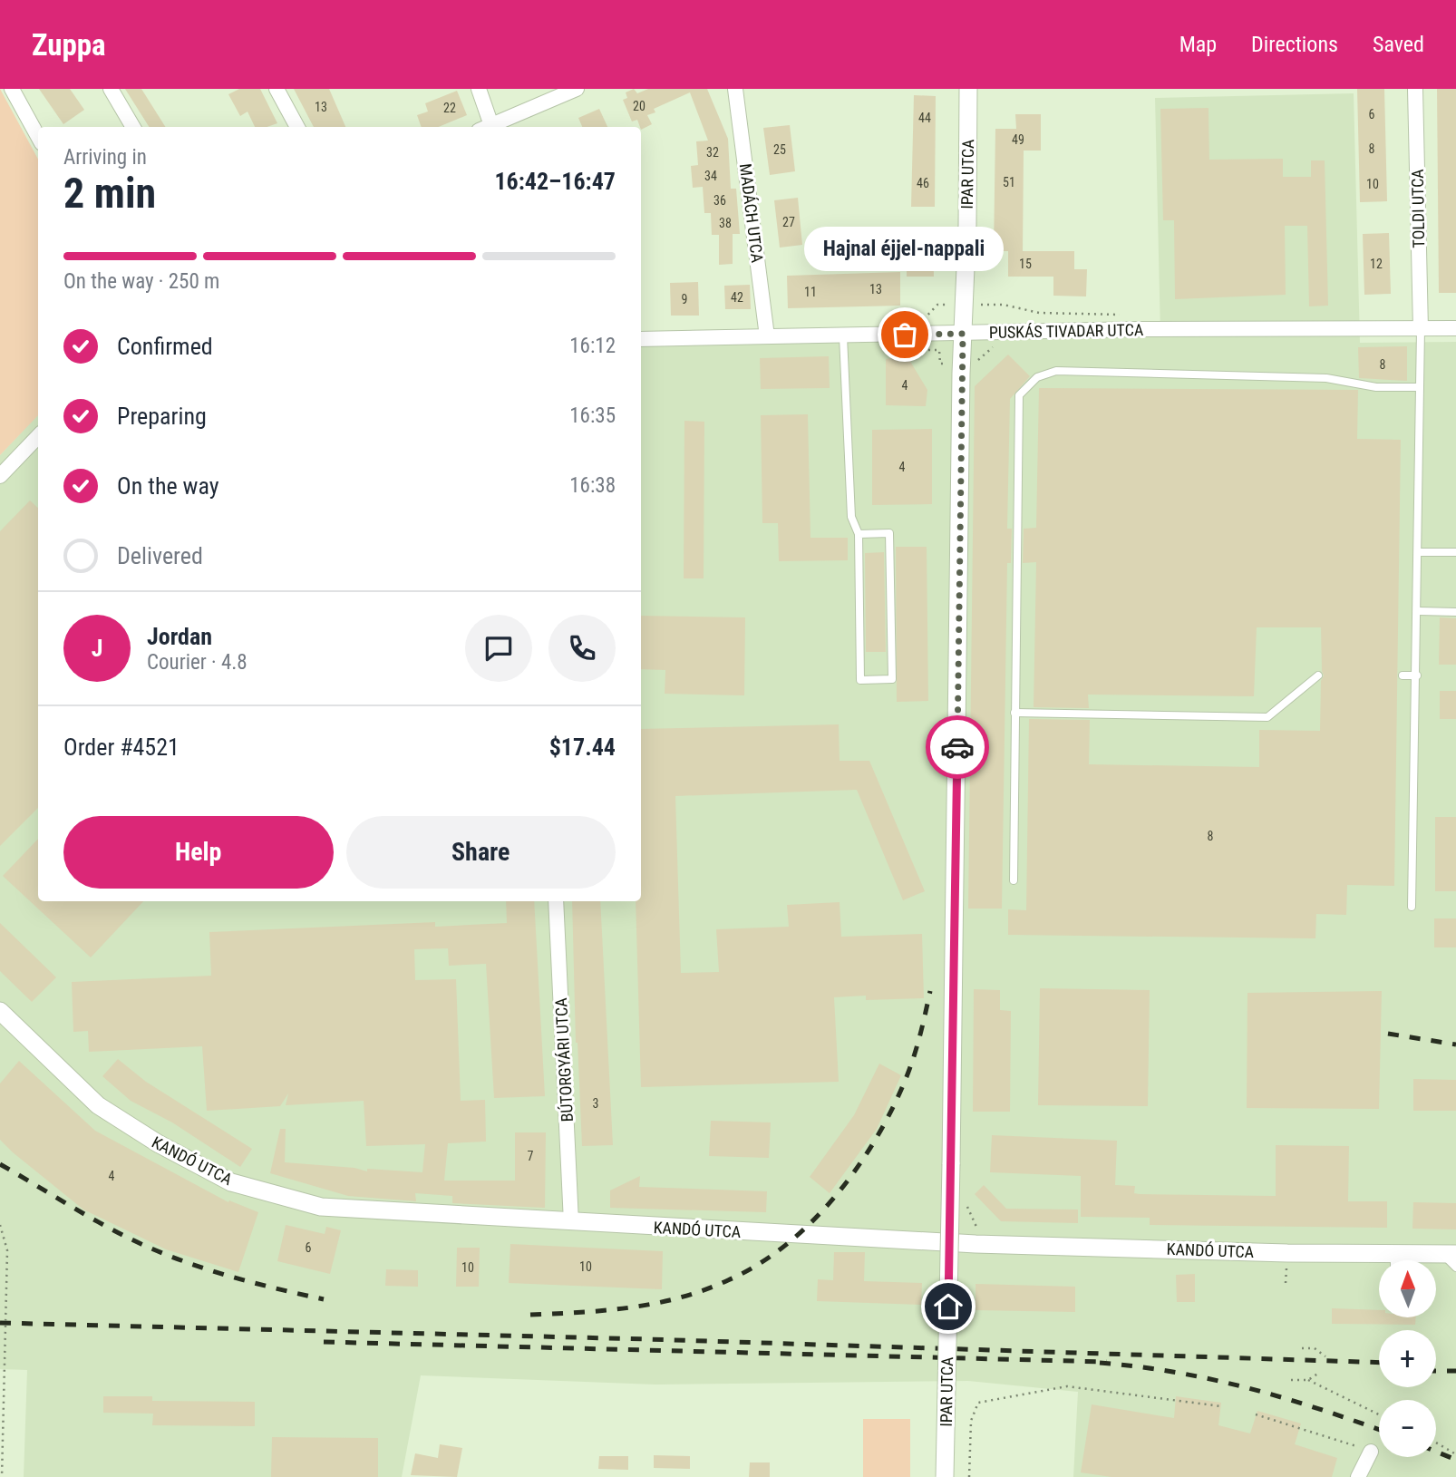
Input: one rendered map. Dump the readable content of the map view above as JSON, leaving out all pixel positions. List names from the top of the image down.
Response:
{
  "streets": {
    "street": [
      "IPAR UTCA",
      "TOLDI UTCA",
      "MADÁCH UTCA",
      "PUSKÁS TIVADAR UTCA",
      "BÚTORGYÁRI UTCA",
      "KANDÓ UTCA"
    ]
  },
  "crossings": [
    ["IPAR UTCA", "PUSKÁS TIVADAR UTCA"],
    ["TOLDI UTCA", "PUSKÁS TIVADAR UTCA"],
    ["MADÁCH UTCA", "PUSKÁS TIVADAR UTCA"],
    ["BÚTORGYÁRI UTCA", "KANDÓ UTCA"]
  ],
  "places": ["Hajnal éjjel-nappali"],
  "house_numbers": [
    "20",
    "13",
    "22",
    "6",
    "44",
    "49",
    "8",
    "25",
    "32",
    "34",
    "51",
    "46",
    "10",
    "36",
    "27",
    "38",
    "15",
    "12",
    "13",
    "11",
    "42",
    "9",
    "8",
    "4",
    "4",
    "8",
    "3",
    "7",
    "4",
    "6",
    "10",
    "10"
  ],
  "north": "top",
  "page": {
    "header": "Zuppa",
    "nav": ["Map", "Directions", "Saved"],
    "heading": ["2 min", "Arriving in", "16:42–16:47"],
    "panel": [
      "Jordan",
      "Courier · 4.8",
      "Order #4521",
      "$17.44"
    ],
    "bubble": "Hajnal éjjel-nappali",
    "bar": "On the way · 250 m",
    "list": [
      ["Confirmed", "16:12"],
      ["Preparing", "16:35"],
      ["On the way", "16:38"],
      "Delivered"
    ],
    "round": "J",
    "buttons": ["Help", "Share"],
    "map_buttons": ["+", "−"]
  }
}
